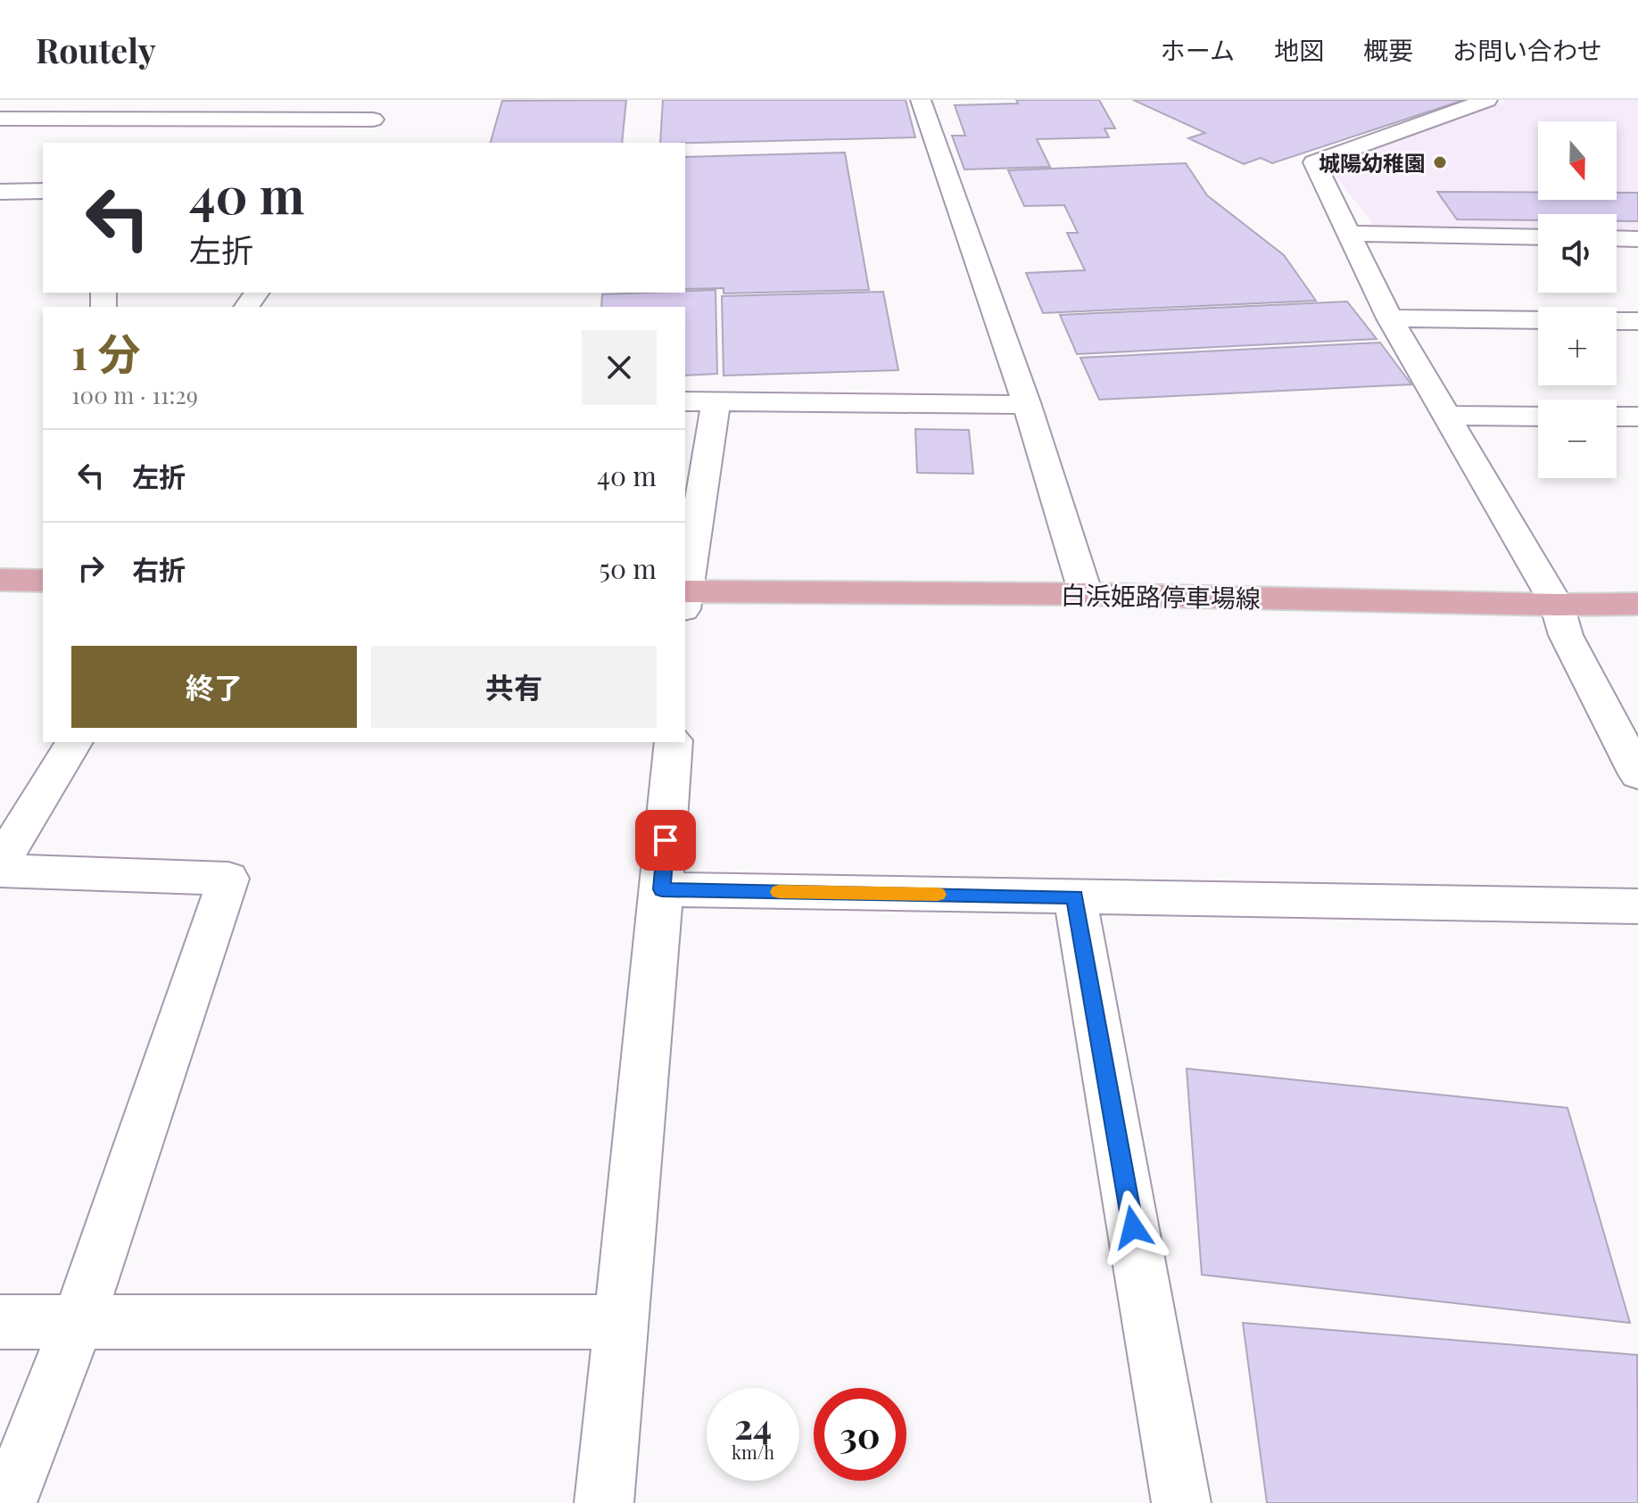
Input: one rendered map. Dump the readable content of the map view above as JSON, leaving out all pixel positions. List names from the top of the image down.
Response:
{
  "streets": {
    "main road": ["白浜姫路停車場線"]
  },
  "places": ["城陽幼稚園"],
  "north": "bottom",
  "page": {
    "header": "Routely",
    "nav": [
      "ホーム",
      "地図",
      "概要",
      "お問い合わせ"
    ],
    "map_buttons": ["+", "−"],
    "turn": ["40 m", "左折"],
    "heading": ["1 分", "100 m · 11:29"],
    "list": [
      {
        "name": "左折",
        "value": "40 m"
      },
      {
        "name": "右折",
        "value": "50 m"
      }
    ],
    "buttons": ["終了", "共有"],
    "speed": "24 km/h",
    "limit": "30"
  }
}
